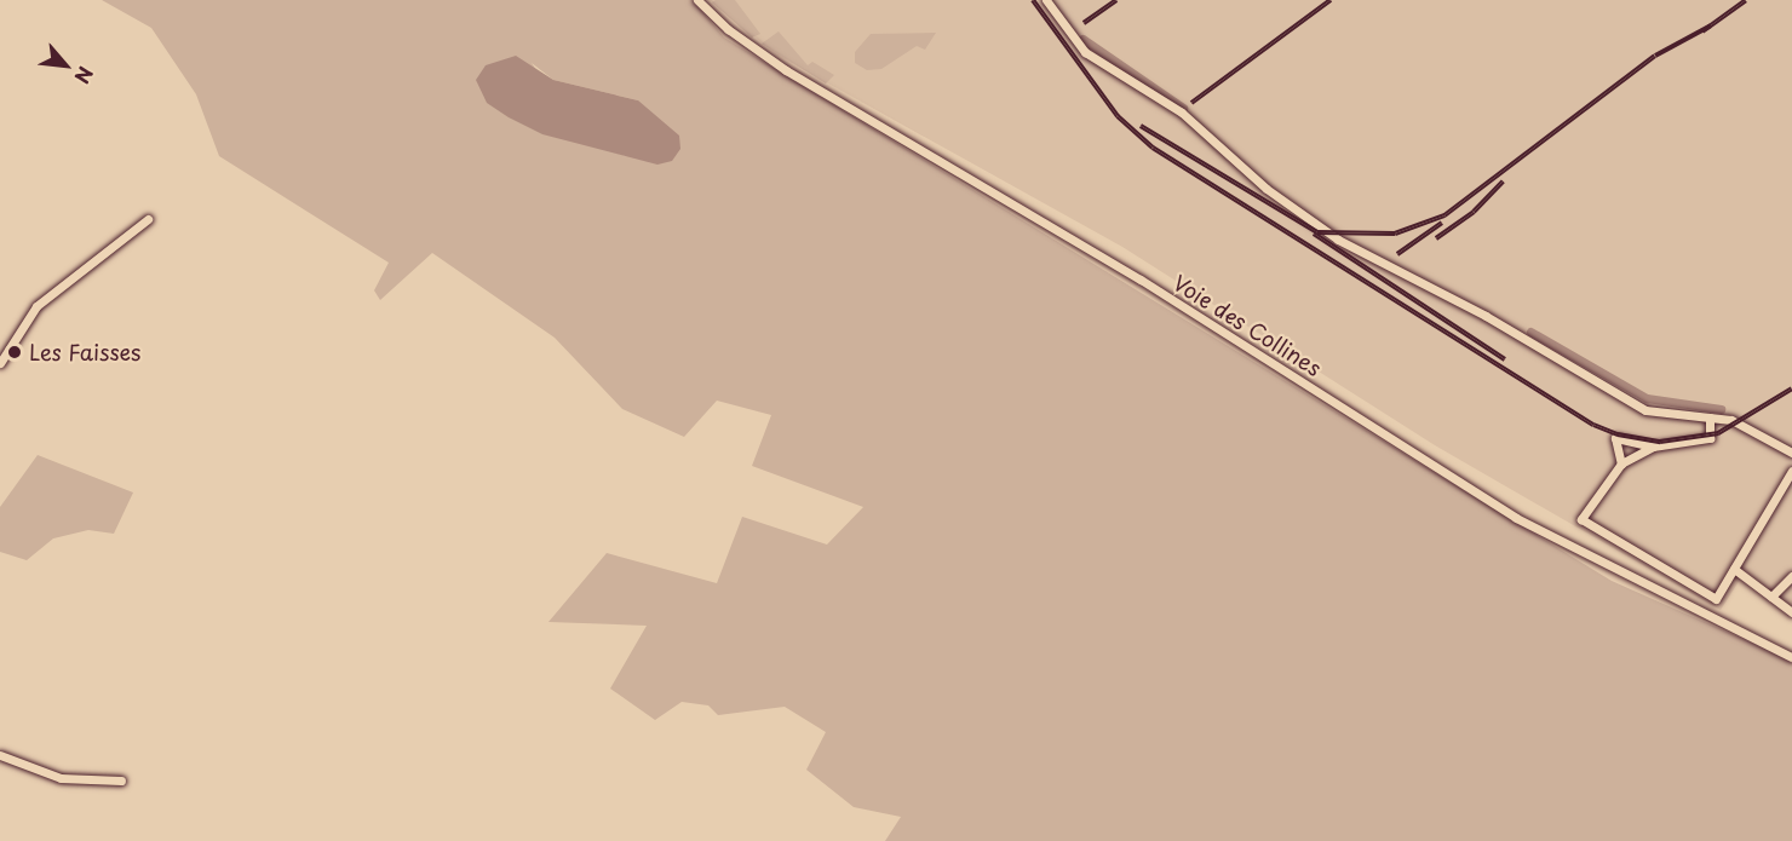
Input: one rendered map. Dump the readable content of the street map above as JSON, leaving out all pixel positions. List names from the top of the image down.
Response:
{
  "streets": {
    "street": ["Voie des Collines"]
  },
  "places": ["Les Faisses"],
  "north": "bottom right"
}
